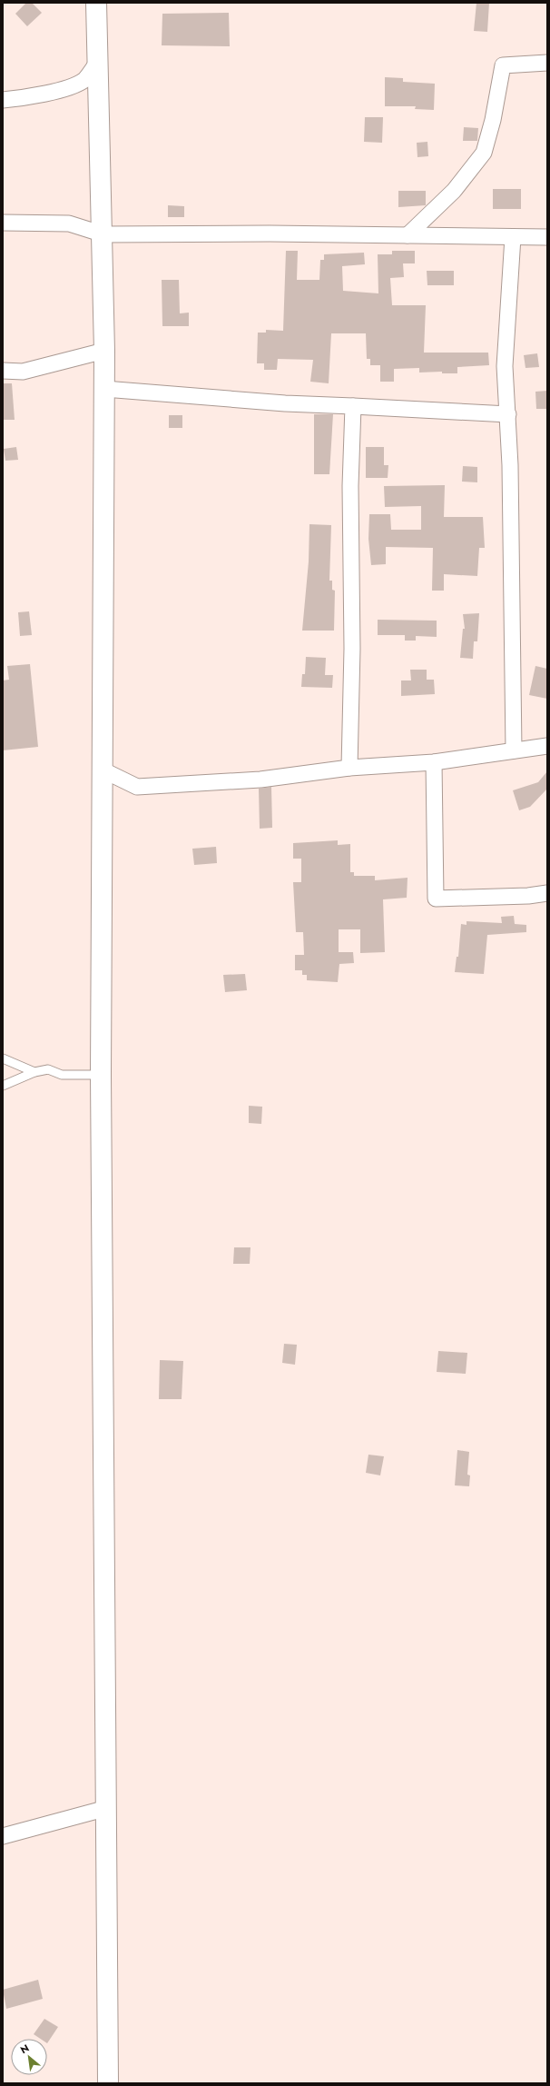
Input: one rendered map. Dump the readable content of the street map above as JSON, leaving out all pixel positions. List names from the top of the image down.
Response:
{
  "north": "top left"
}
